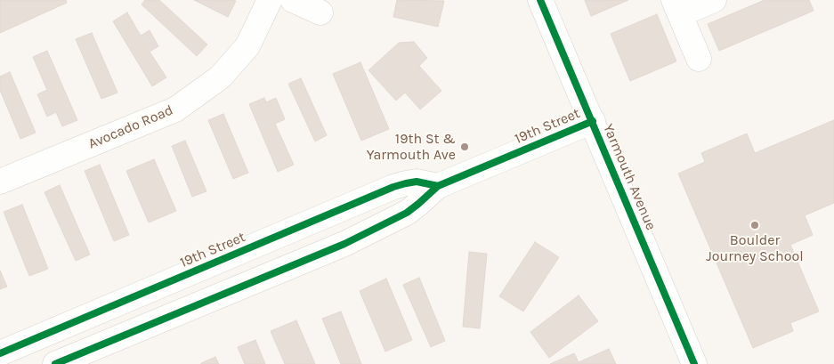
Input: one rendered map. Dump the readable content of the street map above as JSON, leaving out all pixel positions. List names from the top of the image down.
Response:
{
  "streets": {
    "street": ["19th Street", "Avocado Road", "Yarmouth Avenue"]
  },
  "crossings": [
    ["19th Street", "Yarmouth Avenue"]
  ],
  "places": ["19th St & Yarmouth Ave", "Boulder Journey School"]
}
